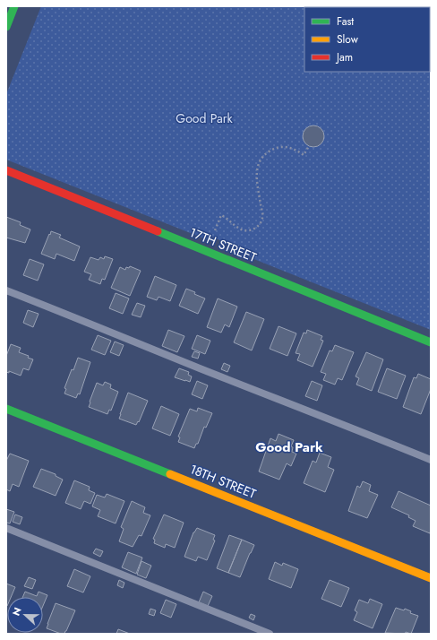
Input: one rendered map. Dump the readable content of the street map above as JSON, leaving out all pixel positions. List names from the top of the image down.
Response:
{
  "streets": {
    "street": ["17TH STREET", "18TH STREET"]
  },
  "districts": ["Good Park"],
  "parks": ["Good Park"],
  "legend": ["Fast", "Slow", "Jam"],
  "north": "left"
}
